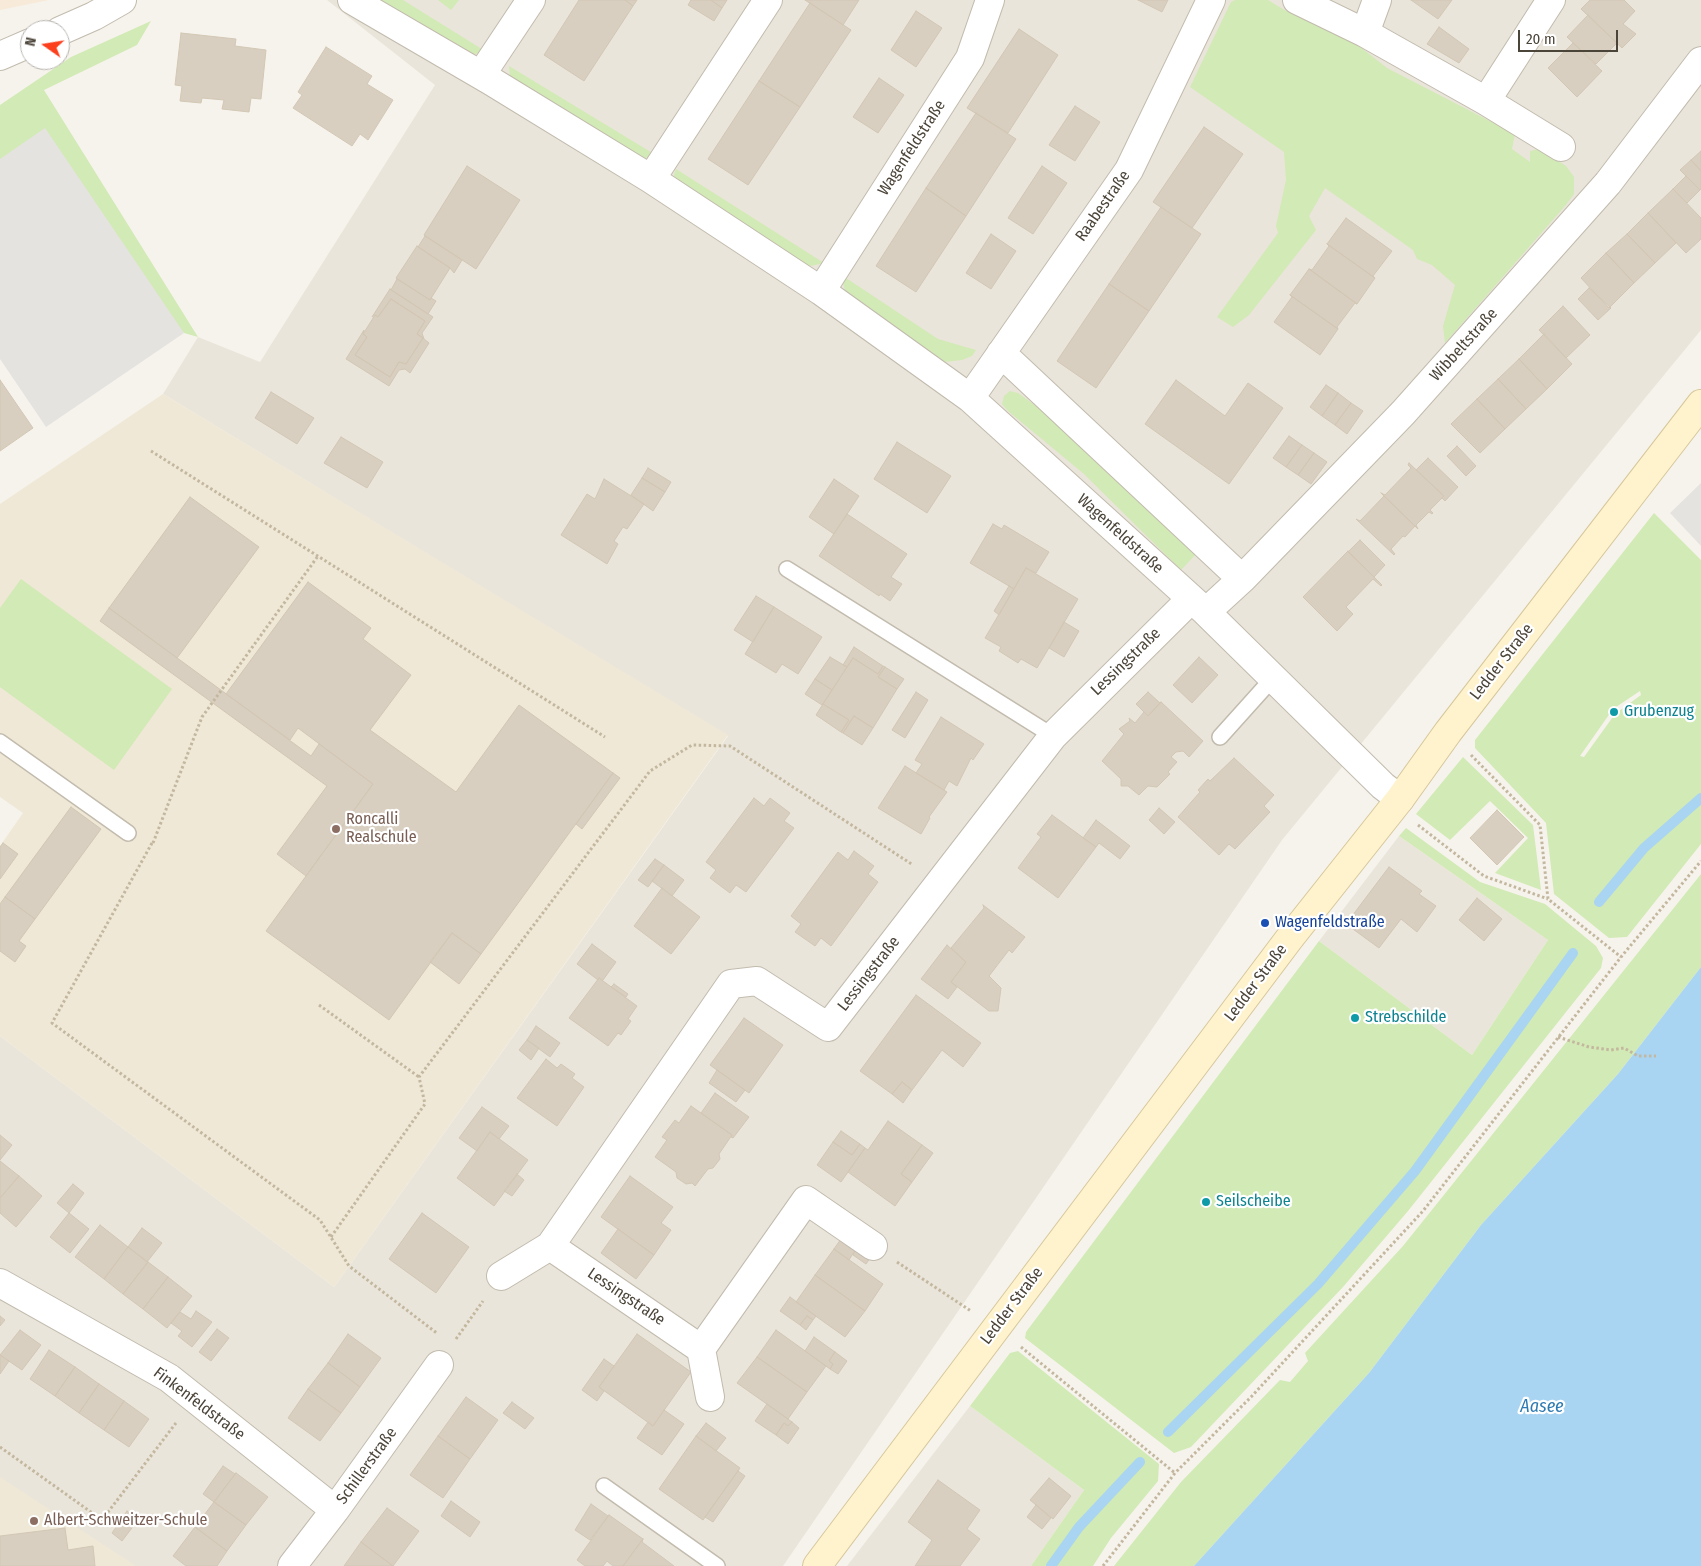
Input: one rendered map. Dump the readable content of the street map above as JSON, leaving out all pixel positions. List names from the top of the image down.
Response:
{
  "streets": {
    "main road": ["Ledder Straße"],
    "street": [
      "Wagenfeldstraße",
      "Raabestraße",
      "Wibbeltstraße",
      "Lessingstraße",
      "Finkenfeldstraße",
      "Schillerstraße"
    ]
  },
  "crossings": [
    ["Wagenfeldstraße", "Raabestraße"],
    ["Wagenfeldstraße", "Wibbeltstraße"],
    ["Wagenfeldstraße", "Lessingstraße"],
    ["Wagenfeldstraße", "Ledder Straße"],
    ["Wibbeltstraße", "Lessingstraße"],
    ["Finkenfeldstraße", "Schillerstraße"]
  ],
  "water": ["Aasee"],
  "places": [
    "Grubenzug",
    "Roncalli Realschule",
    "Wagenfeldstraße",
    "Strebschilde",
    "Seilscheibe",
    "Albert-Schweitzer-Schule"
  ],
  "scale_bar": "20 m",
  "north": "left"
}
